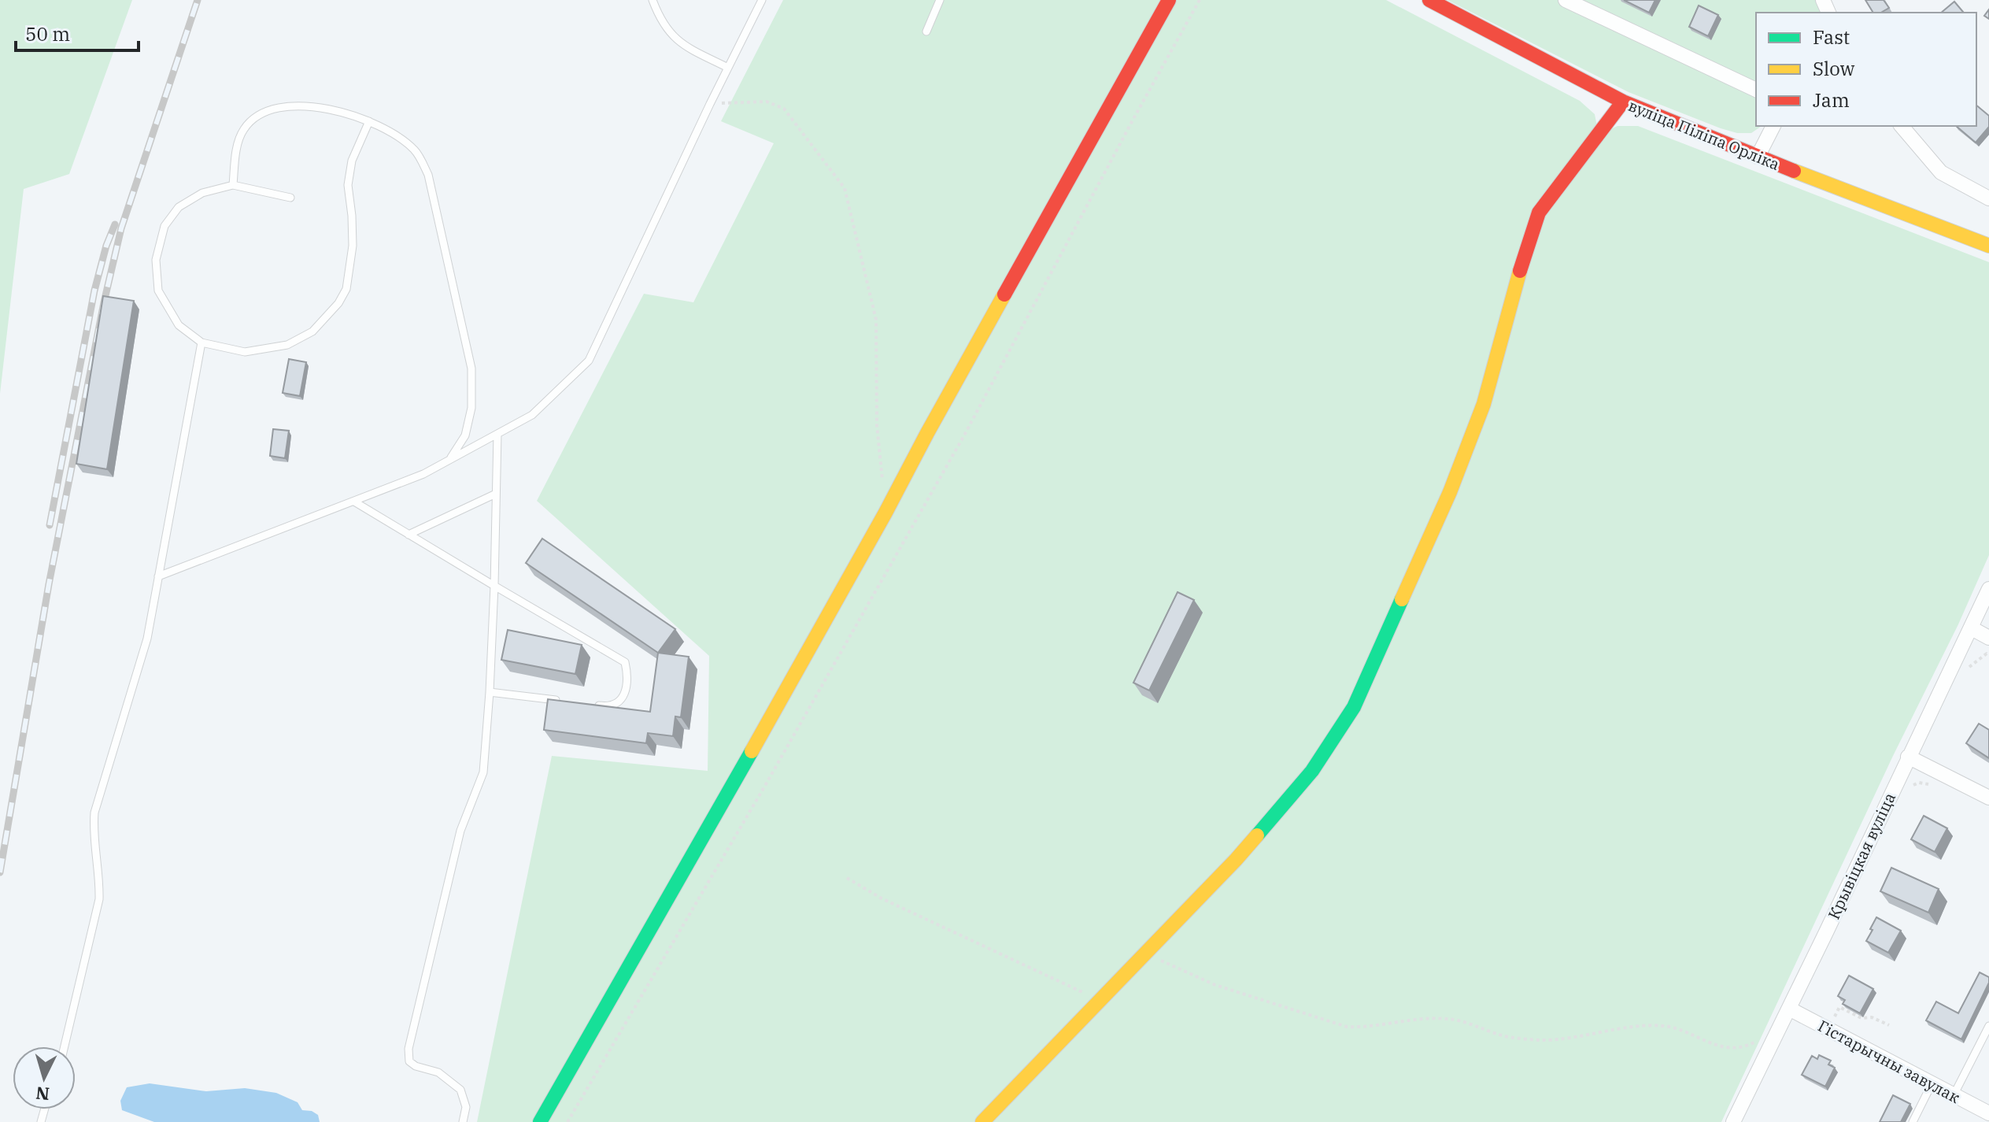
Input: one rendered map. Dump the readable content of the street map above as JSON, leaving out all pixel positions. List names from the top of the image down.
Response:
{
  "streets": {
    "street": ["вуліца Піліпа Орліка", "Крывіцкая вуліца", "Гістарычны завулак"]
  },
  "crossings": [
    ["Крывіцкая вуліца", "Гістарычны завулак"]
  ],
  "legend": ["Fast", "Slow", "Jam"],
  "scale_bar": "50 m",
  "north": "bottom"
}
